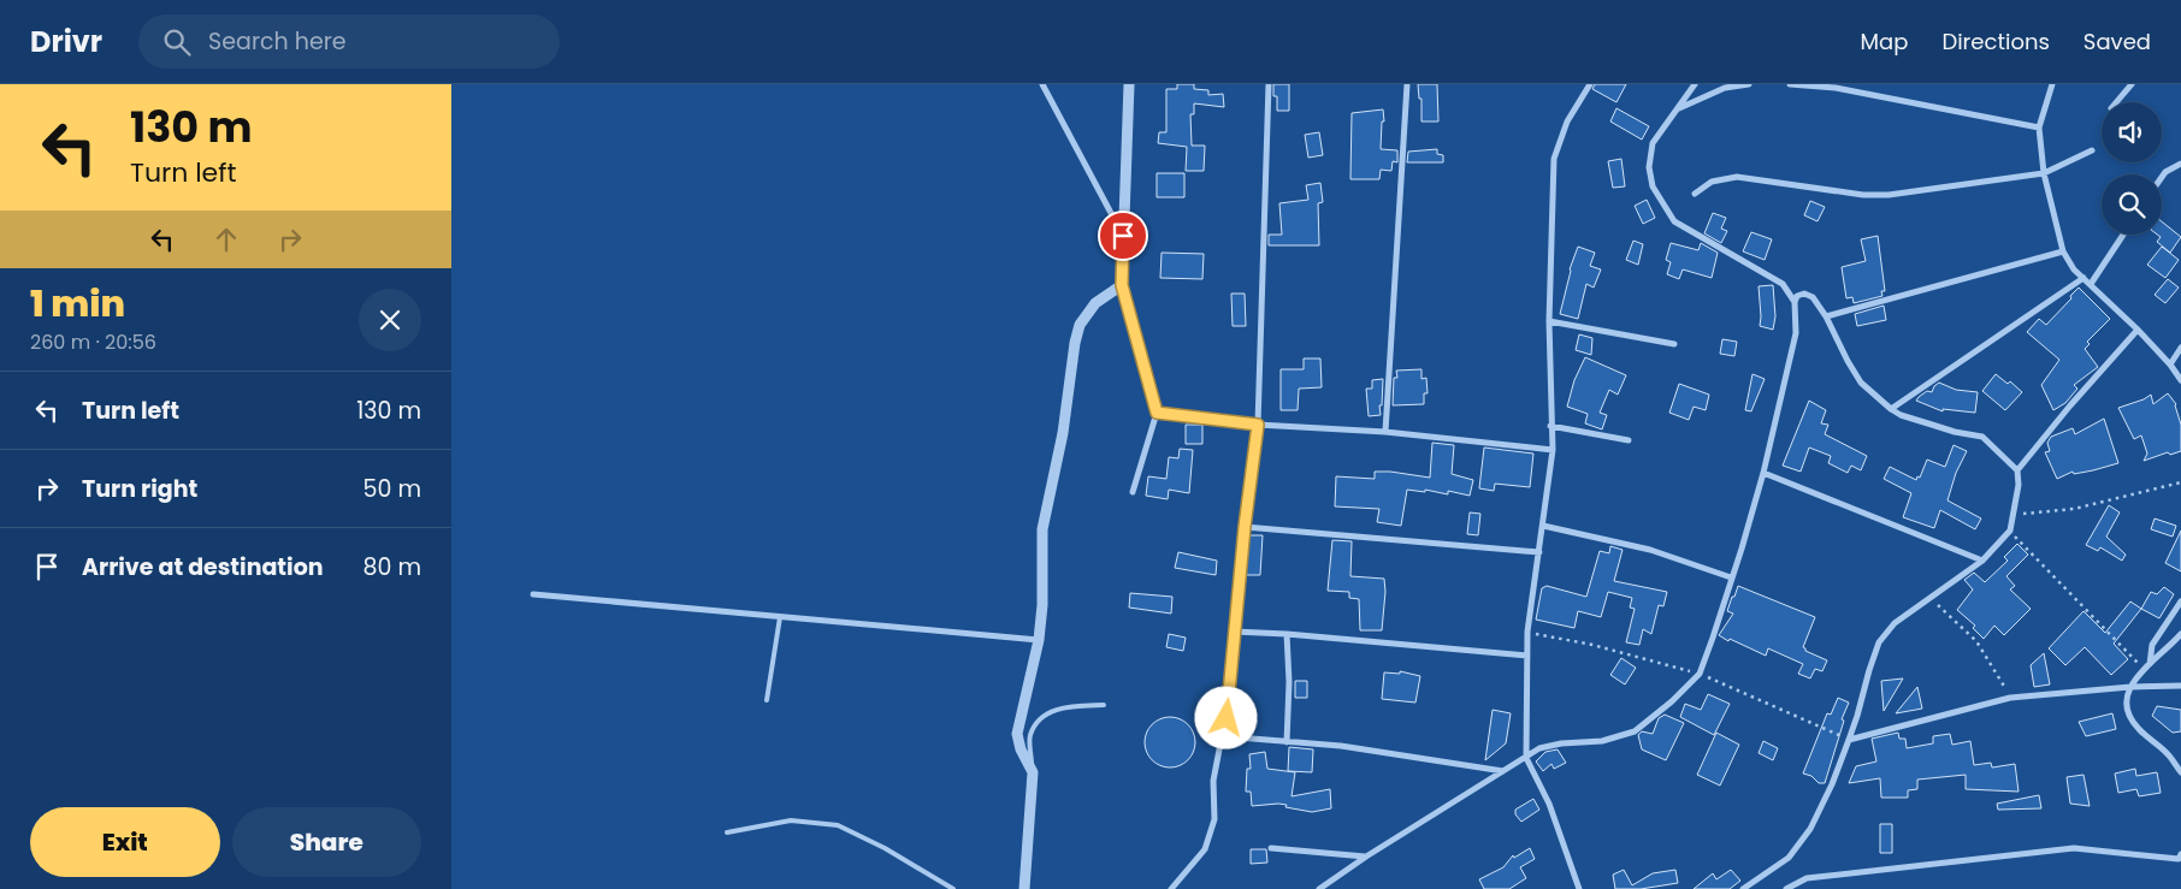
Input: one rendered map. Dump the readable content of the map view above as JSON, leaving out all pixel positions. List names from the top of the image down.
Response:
{
  "page": {
    "header": "Drivr",
    "search": "Search here",
    "nav": ["Map", "Directions", "Saved"],
    "turn": ["130 m", "Turn left"],
    "heading": ["1 min", "260 m · 20:56"],
    "list": [
      {
        "name": "Turn left",
        "value": "130 m"
      },
      {
        "name": "Turn right",
        "value": "50 m"
      },
      {
        "name": "Arrive at destination",
        "value": "80 m"
      }
    ],
    "buttons": ["Exit", "Share"]
  }
}
